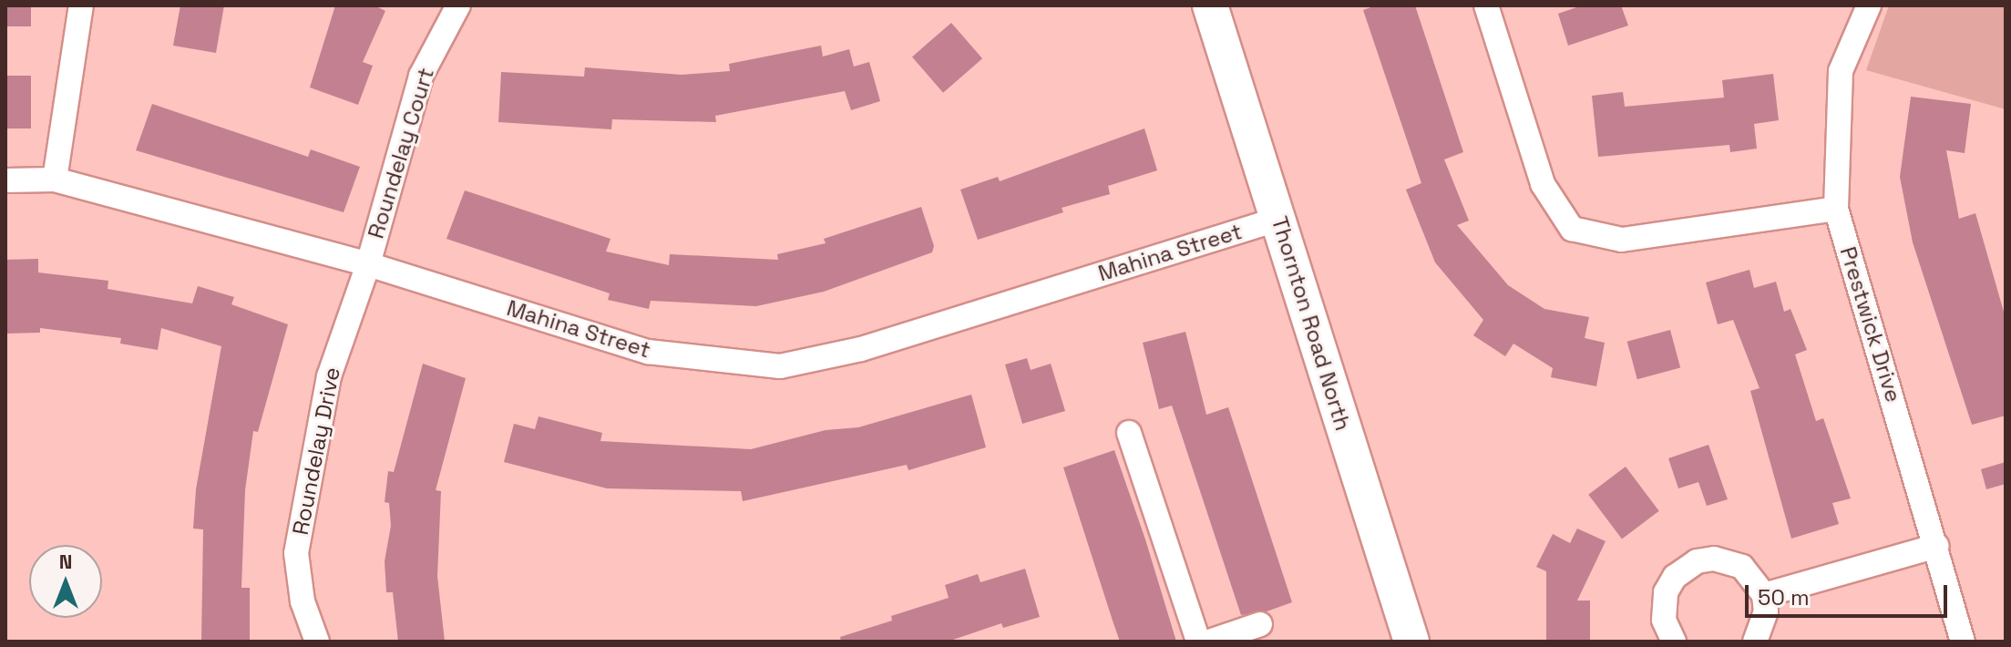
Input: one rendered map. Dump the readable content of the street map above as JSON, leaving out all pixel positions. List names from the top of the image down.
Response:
{
  "streets": {
    "main road": ["Thornton Road North"],
    "street": [
      "Roundelay Court",
      "Mahina Street",
      "Prestwick Drive",
      "Roundelay Drive"
    ]
  },
  "crossings": [
    ["Roundelay Court", "Mahina Street"],
    ["Roundelay Court", "Roundelay Drive"],
    ["Mahina Street", "Thornton Road North"],
    ["Mahina Street", "Roundelay Drive"]
  ],
  "scale_bar": "50 m",
  "north": "top"
}
